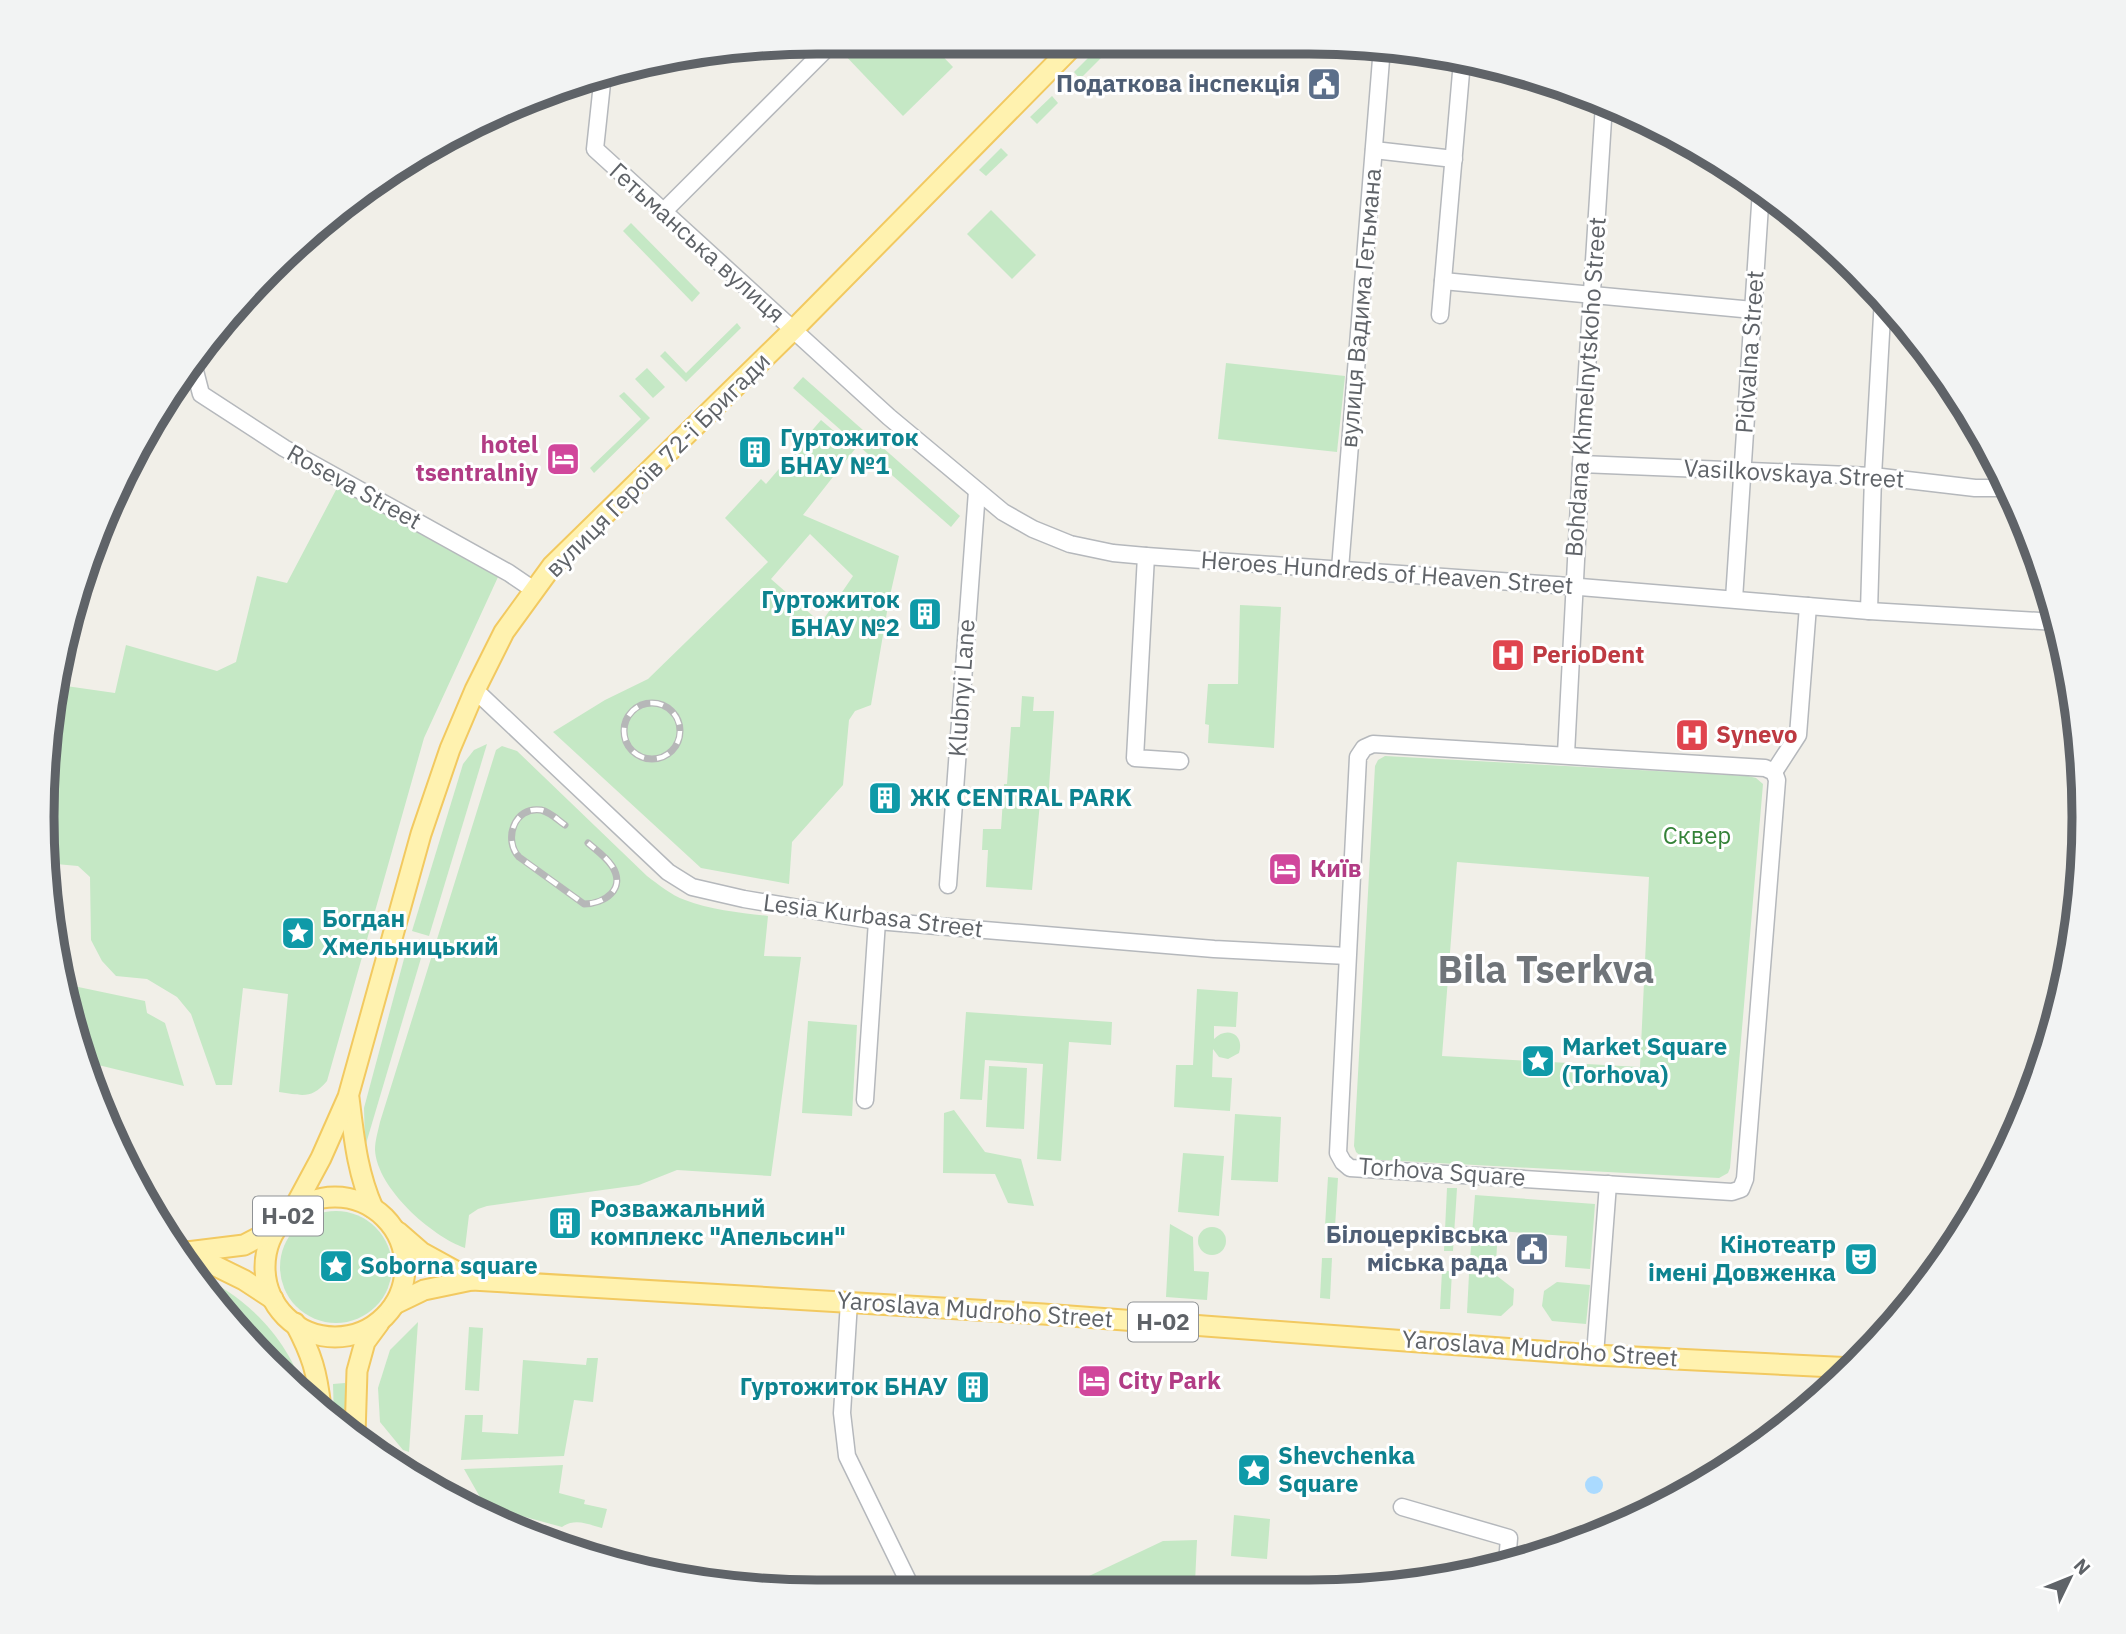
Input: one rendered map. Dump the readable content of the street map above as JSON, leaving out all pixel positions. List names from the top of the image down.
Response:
{
  "streets": {
    "main road": ["вулиця Героїв 72-ї Бригади", "Н-02", "Yaroslava Mudroho Street"],
    "street": [
      "Гетьманська вулиця",
      "вулиця Вадима Гетьмана",
      "Pidvalna Street",
      "Bohdana Khmelnytskoho Street",
      "Vasilkovskaya Street",
      "Roseva Street",
      "Heroes Hundreds of Heaven Street",
      "Klubnyi Lane",
      "Lesia Kurbasa Street",
      "Torhova Square"
    ]
  },
  "crossings": [
    ["Гетьманська вулиця", "вулиця Героїв 72-ї Бригади"],
    ["Гетьманська вулиця", "Heroes Hundreds of Heaven Street"],
    ["вулиця Вадима Гетьмана", "Heroes Hundreds of Heaven Street"],
    ["Pidvalna Street", "Vasilkovskaya Street"],
    ["Pidvalna Street", "Heroes Hundreds of Heaven Street"],
    ["Bohdana Khmelnytskoho Street", "Vasilkovskaya Street"],
    ["Bohdana Khmelnytskoho Street", "Heroes Hundreds of Heaven Street"],
    ["Bohdana Khmelnytskoho Street", "Torhova Square"],
    ["вулиця Героїв 72-ї Бригади", "Roseva Street"],
    ["вулиця Героїв 72-ї Бригади", "Heroes Hundreds of Heaven Street"],
    ["вулиця Героїв 72-ї Бригади", "Lesia Kurbasa Street"],
    ["вулиця Героїв 72-ї Бригади", "Н-02"],
    ["вулиця Героїв 72-ї Бригади", "Yaroslava Mudroho Street"],
    ["Heroes Hundreds of Heaven Street", "Klubnyi Lane"],
    ["Lesia Kurbasa Street", "Torhova Square"],
    ["Н-02", "Yaroslava Mudroho Street"]
  ],
  "districts": ["Bila Tserkva"],
  "parks": ["Сквер"],
  "places": {
    "public building": ["Податкова інспекція", "Білоцерківська міська рада"],
    "building": [
      "Гуртожиток БНАУ №1",
      "Гуртожиток БНАУ №2",
      "ЖК CENTRAL PARK",
      "Розважальний комплекс \"Апельсин\"",
      "Гуртожиток БНАУ"
    ],
    "hotel": ["hotel tsentralniy", "Київ", "City Park"],
    "hospital": ["PerioDent", "Synevo"],
    "place": [
      "Богдан Хмельницький",
      "Market Square (Torhova)",
      "Soborna square",
      "Shevchenka Square"
    ],
    "theatre": ["Кінотеатр імені Довженка"]
  },
  "north": "top right"
}
